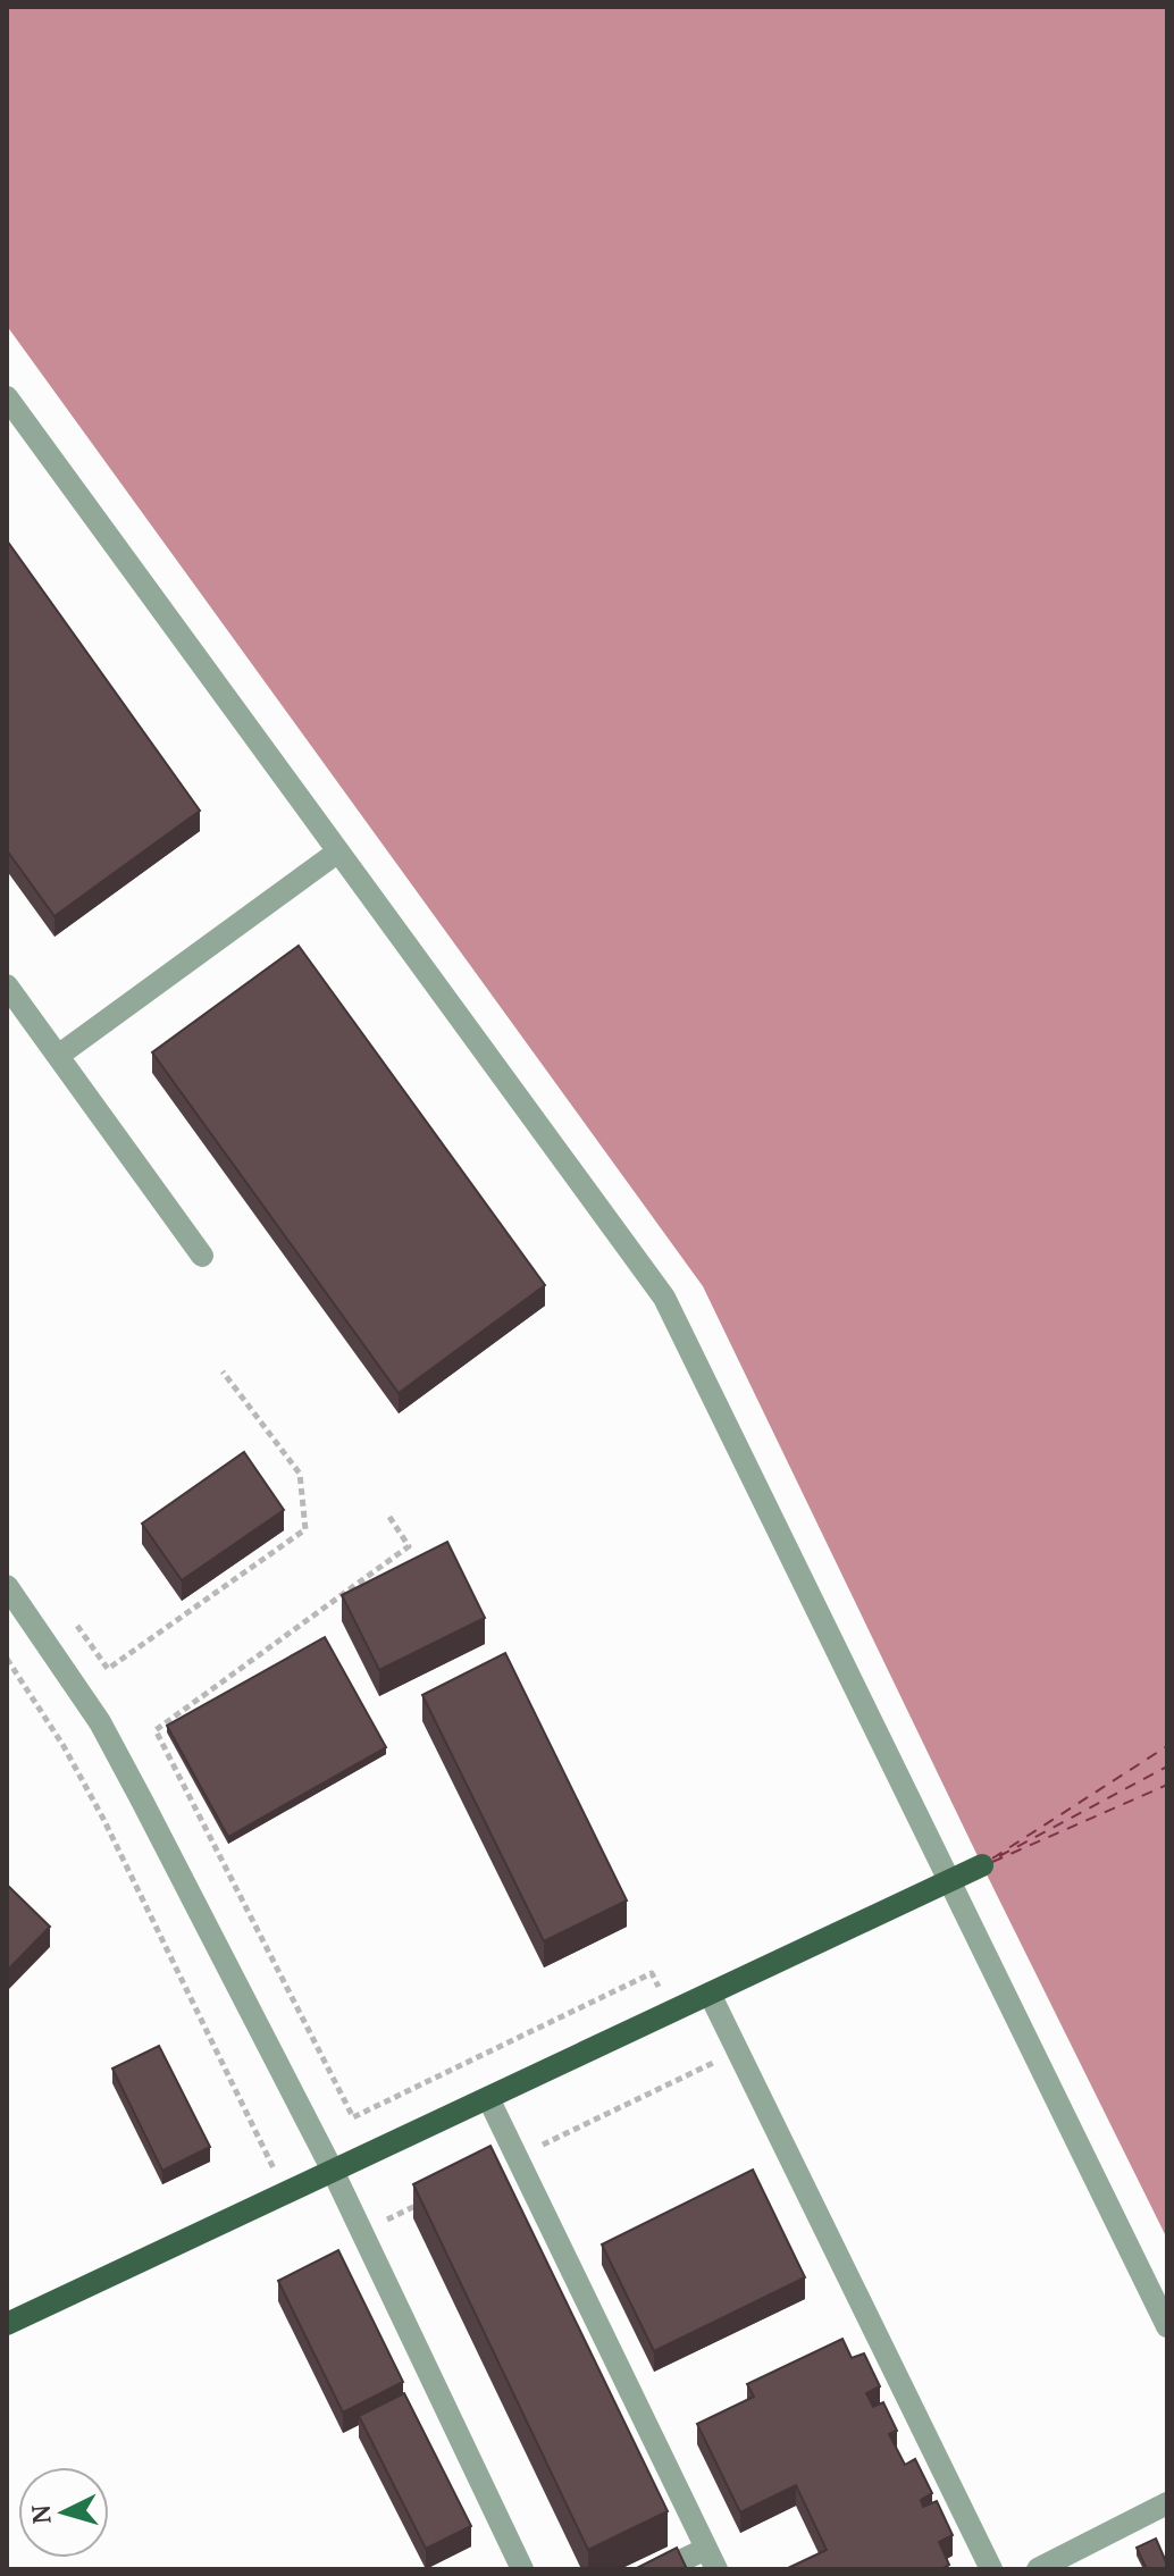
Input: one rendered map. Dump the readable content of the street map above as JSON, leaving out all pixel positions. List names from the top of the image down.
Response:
{
  "north": "left"
}
